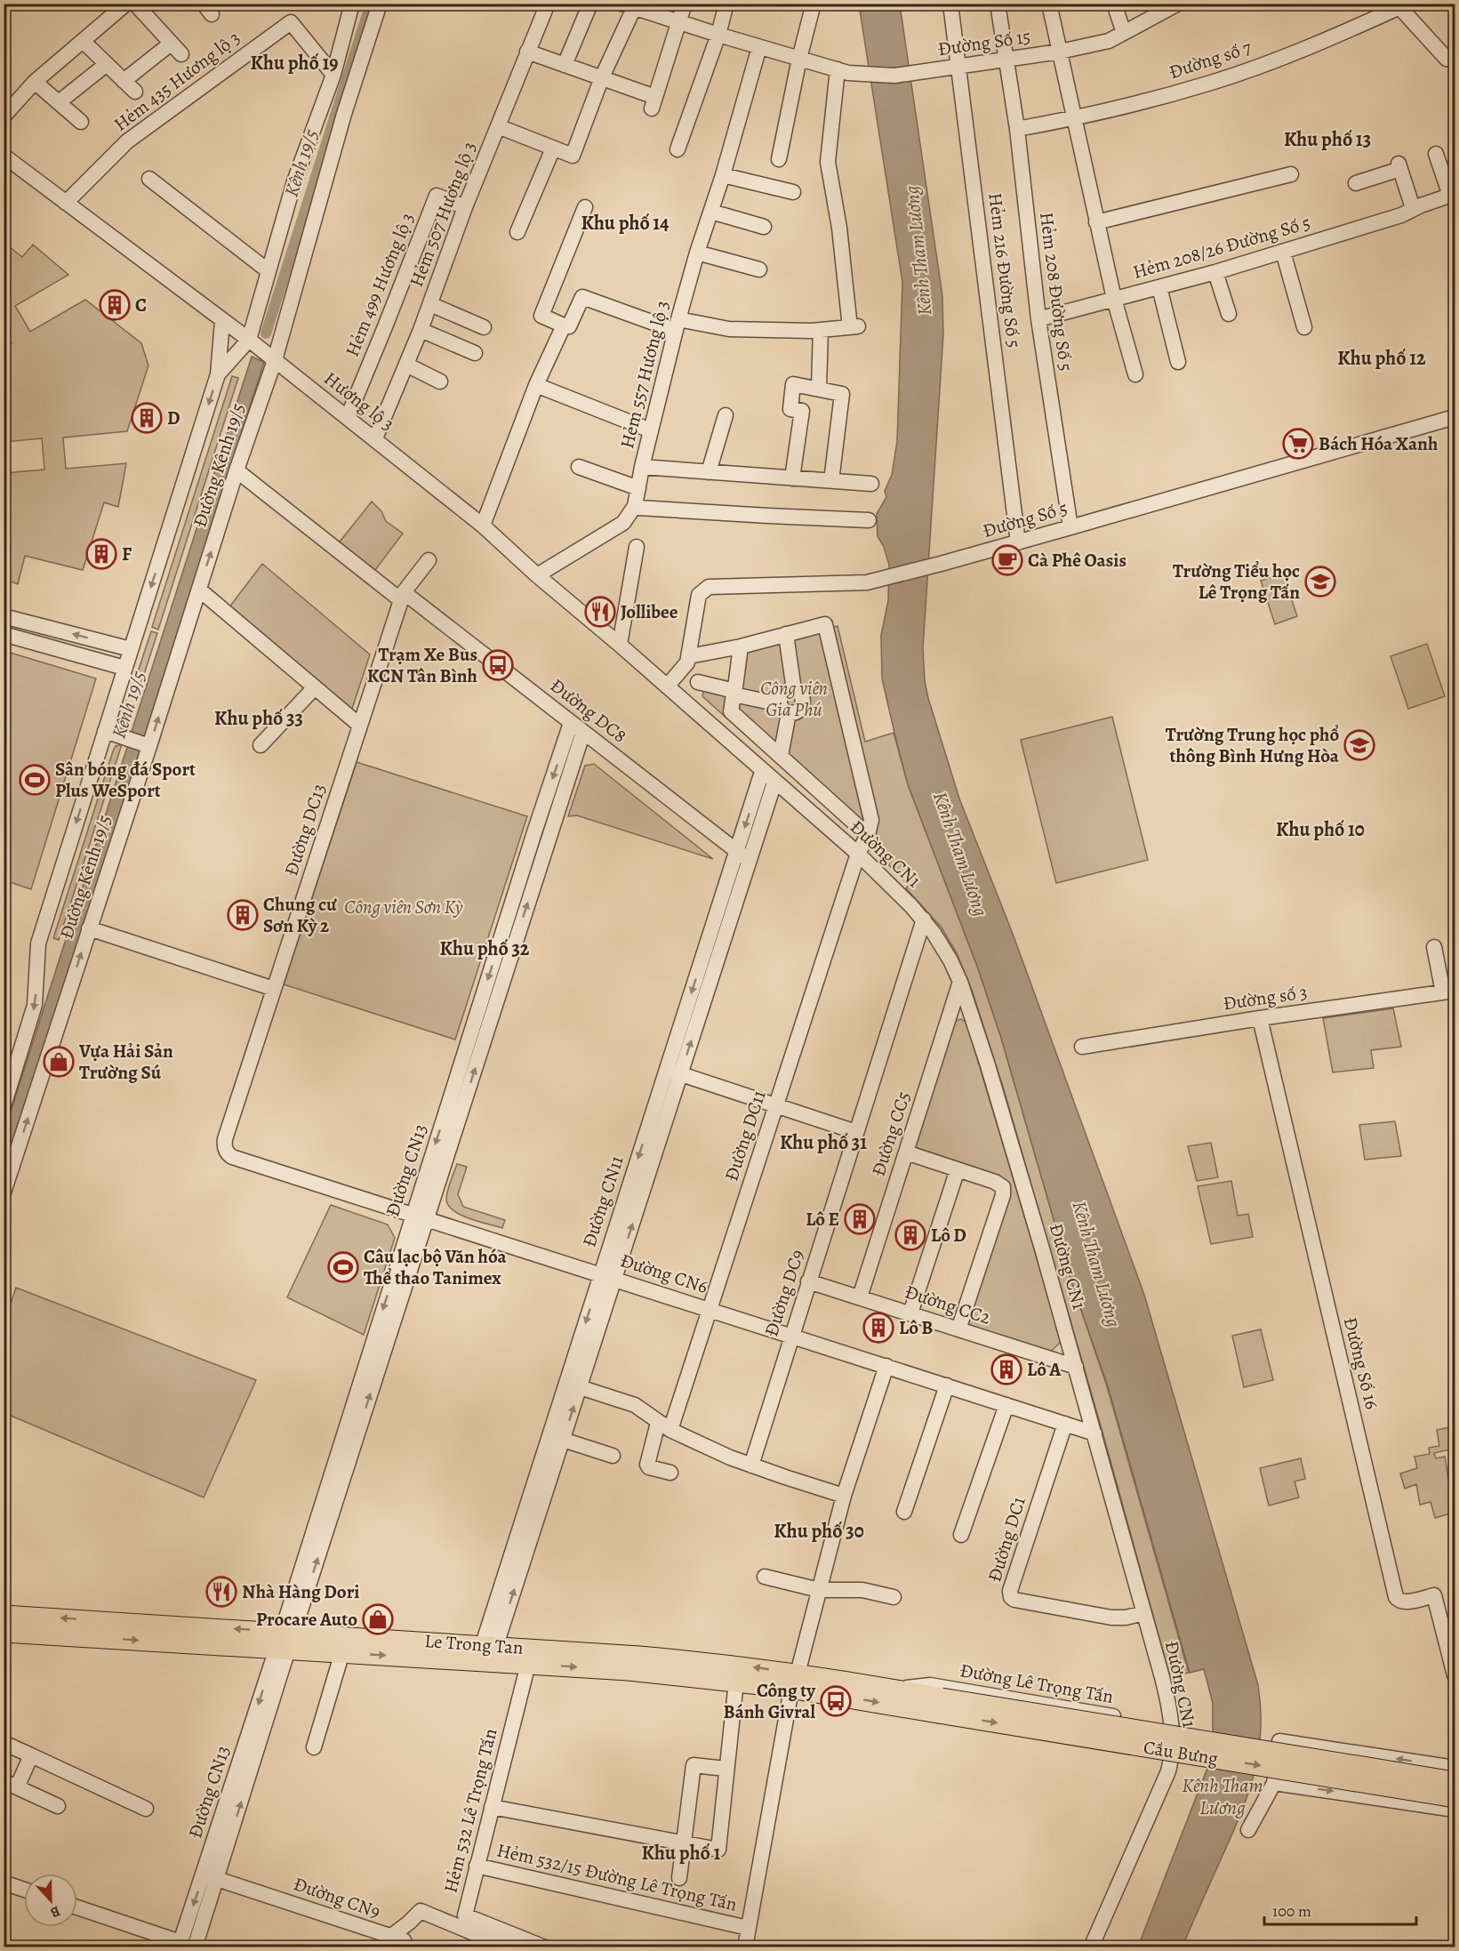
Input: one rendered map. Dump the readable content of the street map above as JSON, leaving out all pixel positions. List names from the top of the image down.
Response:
{
  "streets": {
    "main road": ["Le Trong Tan", "Cầu Bưng"],
    "street": [
      "Đường Số 15",
      "Đường số 7",
      "Hẻm 435 Hương lộ 3",
      "Hẻm 507 Hương lộ 3",
      "Hẻm 208/26 Đường Số 5",
      "Hẻm 216 Đường Số 5",
      "Hẻm 499 Hương lộ 3",
      "Hẻm 208 Đường Số 5",
      "Hẻm 557 Hương lộ 3",
      "Hương lộ 3",
      "Đường Kênh 19/5",
      "Đường Số 5",
      "Đường DC8",
      "Đường DC13",
      "Đường CN1",
      "Đường số 3",
      "Đường CC5",
      "Đường DC11",
      "Đường CN13",
      "Đường CN11",
      "Đường CN6",
      "Đường DC9",
      "Đường CC2",
      "Đường Số 16",
      "Đường DC1",
      "Đường Lê Trọng Tấn",
      "Hẻm 532 Lê Trọng Tấn",
      "Hẻm 532/15 Đường Lê Trọng Tấn",
      "Đường CN9"
    ]
  },
  "crossings": [
    ["Đường Số 15", "Hẻm 216 Đường Số 5"],
    ["Đường Số 15", "Hẻm 208 Đường Số 5"],
    ["Đường số 7", "Hẻm 208 Đường Số 5"],
    ["Hẻm 435 Hương lộ 3", "Hương lộ 3"],
    ["Hẻm 507 Hương lộ 3", "Hẻm 499 Hương lộ 3"],
    ["Hẻm 507 Hương lộ 3", "Hương lộ 3"],
    ["Hẻm 208/26 Đường Số 5", "Hẻm 208 Đường Số 5"],
    ["Hẻm 216 Đường Số 5", "Đường Số 5"],
    ["Hẻm 499 Hương lộ 3", "Hương lộ 3"],
    ["Hẻm 208 Đường Số 5", "Đường Số 5"],
    ["Hẻm 557 Hương lộ 3", "Hương lộ 3"],
    ["Hương lộ 3", "Đường Kênh 19/5"],
    ["Hương lộ 3", "Đường CN1"],
    ["Đường Kênh 19/5", "Đường DC8"],
    ["Đường DC8", "Đường DC13"],
    ["Đường DC8", "Đường CN13"],
    ["Đường DC8", "Đường CN11"],
    ["Đường DC13", "Đường CN6"],
    ["Đường CN1", "Đường CC5"],
    ["Đường CN1", "Đường DC11"],
    ["Đường CN1", "Đường CN11"],
    ["Đường CN1", "Đường CN6"],
    ["Đường CN1", "Đường DC9"],
    ["Đường CN1", "Đường CC2"],
    ["Đường CN1", "Đường DC1"],
    ["Đường CN1", "Đường Lê Trọng Tấn"],
    ["Đường số 3", "Đường Số 16"],
    ["Đường CC5", "Đường CC2"],
    ["Đường DC11", "Đường CN6"],
    ["Đường CN13", "Đường CN6"],
    ["Đường CN13", "Le Trong Tan"],
    ["Đường CN13", "Đường CN9"],
    ["Đường CN11", "Đường CN6"],
    ["Đường CN11", "Le Trong Tan"],
    ["Đường CN6", "Đường DC9"],
    ["Đường CN6", "Đường DC1"],
    ["Đường DC9", "Đường CC2"],
    ["Le Trong Tan", "Đường Lê Trọng Tấn"],
    ["Le Trong Tan", "Cầu Bưng"],
    ["Le Trong Tan", "Hẻm 532 Lê Trọng Tấn"],
    ["Hẻm 532 Lê Trọng Tấn", "Hẻm 532/15 Đường Lê Trọng Tấn"]
  ],
  "districts": [
    "Khu phố 19",
    "Khu phố 13",
    "Khu phố 14",
    "Khu phố 12",
    "Khu phố 33",
    "Khu phố 10",
    "Khu phố 32",
    "Khu phố 31",
    "Khu phố 30",
    "Khu phố 1"
  ],
  "water": ["Kênh 19/5", "Kênh Tham Lương"],
  "parks": ["Công viên Gia Phú", "Công viên Sơn Kỳ"],
  "places": {
    "building": [
      "C",
      "D",
      "F",
      "Chung cư Sơn Kỳ 2",
      "Lô E",
      "Lô D",
      "Lô B",
      "Lô A"
    ],
    "supermarket": ["Bách Hóa Xanh"],
    "cafe": ["Cà Phê Oasis"],
    "school or university": ["Trường Tiểu học Lê Trọng Tấn", "Trường Trung học phổ thông Bình Hưng Hòa"],
    "restaurant": ["Jollibee", "Nhà Hàng Dori"],
    "bus stop": ["Trạm Xe Bus KCN Tân Bình", "Công ty Bánh Givral"],
    "sports": ["Sân bóng đá Sport Plus WeSport", "Câu lạc bộ Văn hóa Thể thao Tanimex"],
    "shop": ["Vựa Hải Sản Trường Sú", "Procare Auto"]
  },
  "scale_bar": "100 m",
  "north": "bottom"
}
